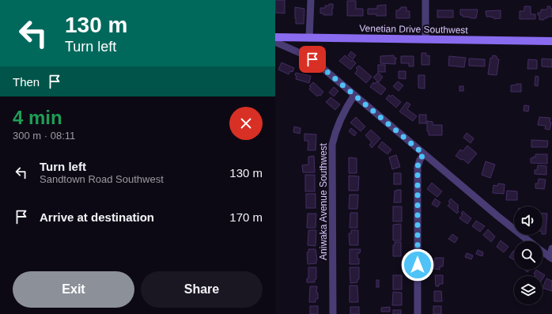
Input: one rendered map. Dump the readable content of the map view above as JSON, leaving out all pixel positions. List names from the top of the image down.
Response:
{
  "streets": {
    "street": ["Venetian Drive Southwest", "Aniwaka Avenue Southwest"]
  },
  "page": {
    "turn": ["130 m", "Turn left"],
    "then": "Then",
    "heading": ["4 min", "300 m · 08:11"],
    "list": [
      {
        "name": "Turn left",
        "note": "Sandtown Road Southwest",
        "value": "130 m"
      },
      {
        "name": "Arrive at destination",
        "value": "170 m"
      }
    ],
    "buttons": ["Exit", "Share"]
  }
}
